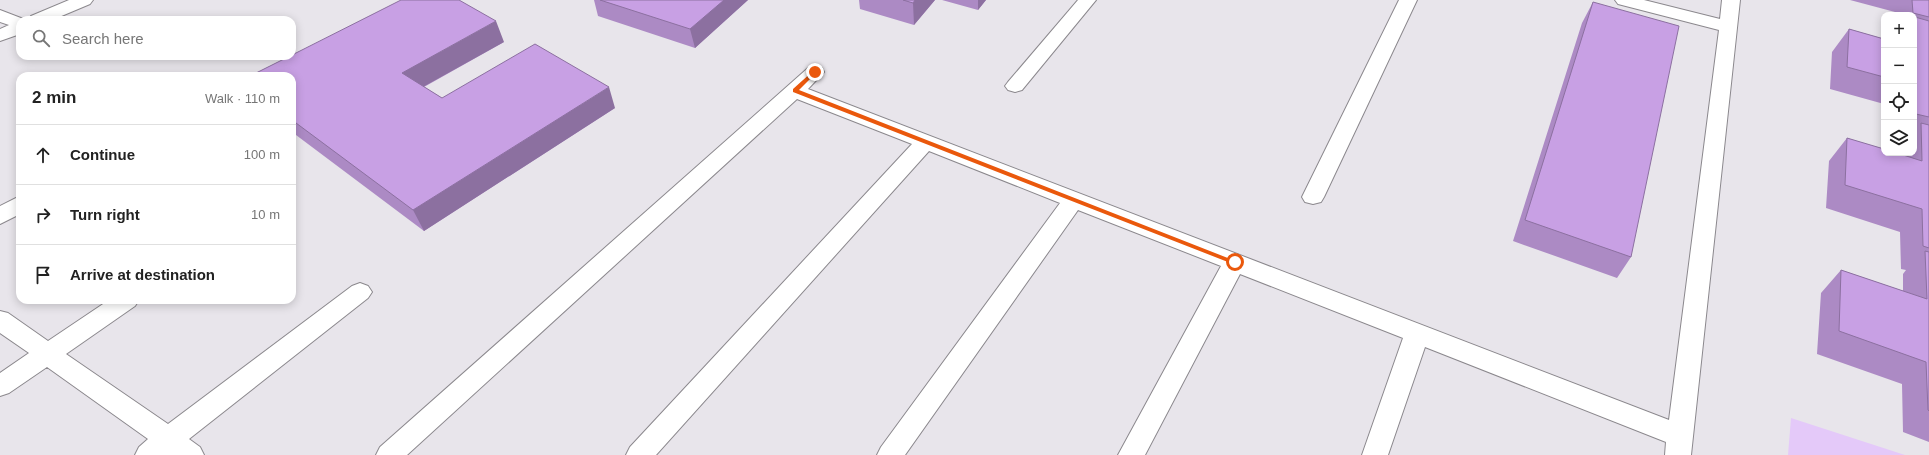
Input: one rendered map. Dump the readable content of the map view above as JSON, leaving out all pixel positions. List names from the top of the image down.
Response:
{
  "page": {
    "map_buttons": ["+", "−"],
    "search": "Search here",
    "heading": ["2 min", "Walk · 110 m"],
    "list": [
      ["Continue", "100 m"],
      ["Turn right", "10 m"],
      "Arrive at destination"
    ]
  }
}
